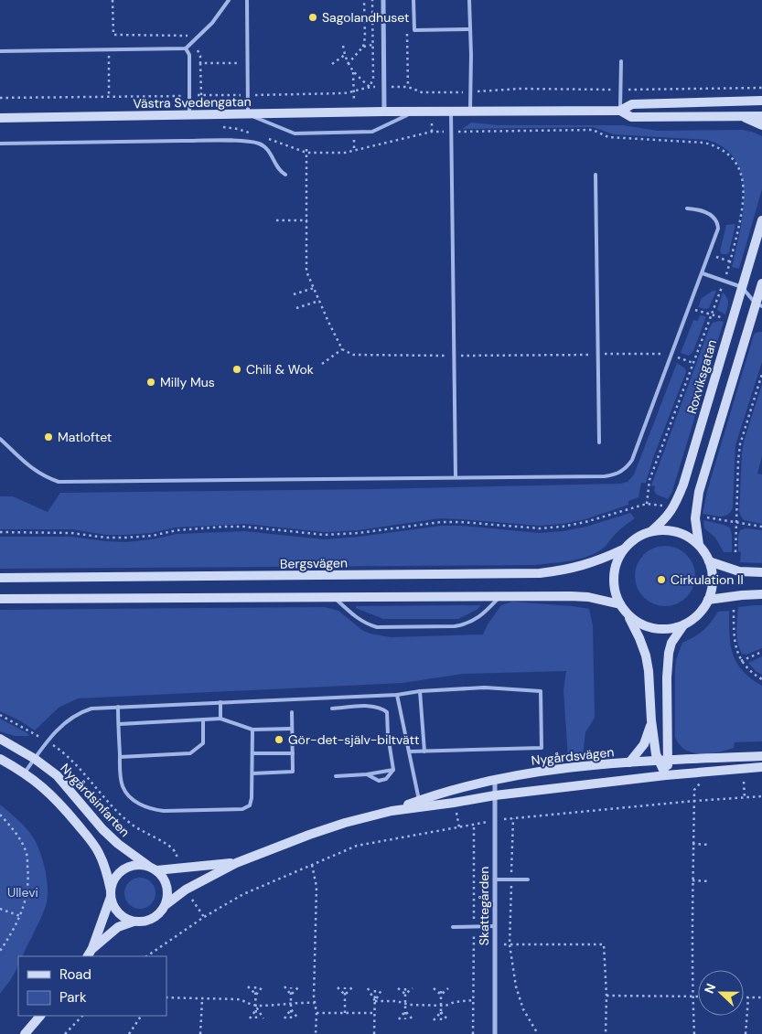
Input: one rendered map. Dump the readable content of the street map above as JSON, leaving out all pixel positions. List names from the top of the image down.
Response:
{
  "streets": {
    "street": [
      "Västra Svedengatan",
      "Roxviksgatan",
      "Bergsvägen",
      "Nygårdsvägen",
      "Nygårdsinfarten",
      "Skattegården"
    ]
  },
  "crossings": [
    ["Roxviksgatan", "Bergsvägen"],
    ["Nygårdsvägen", "Nygårdsinfarten"],
    ["Nygårdsvägen", "Skattegården"]
  ],
  "parks": ["Ullevi"],
  "places": [
    "Sagolandhuset",
    "Chili & Wok",
    "Milly Mus",
    "Matloftet",
    "Cirkulation II",
    "Gör-det-själv-biltvätt"
  ],
  "legend": ["Road", "Park"],
  "north": "left"
}
